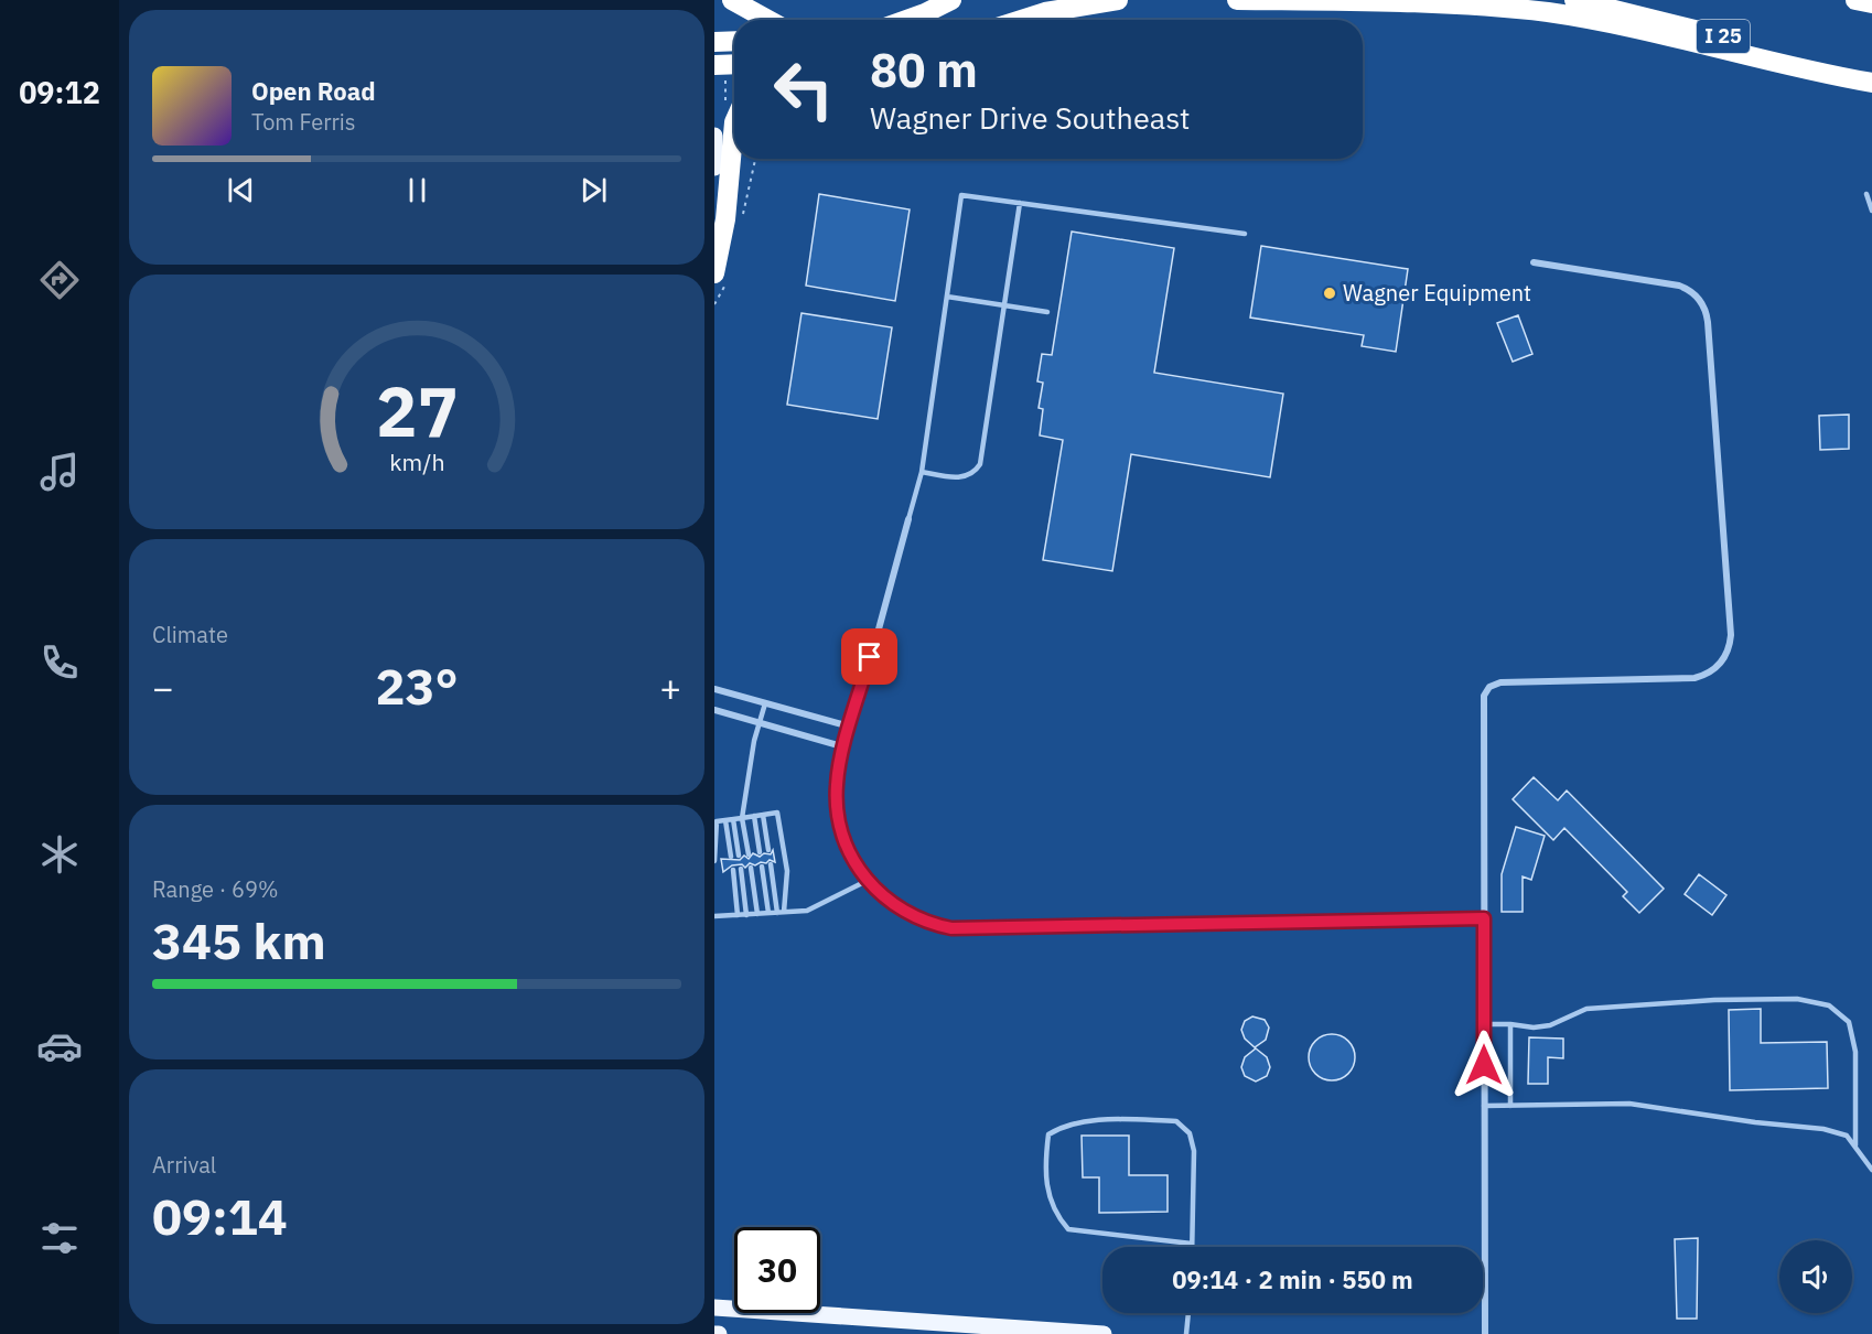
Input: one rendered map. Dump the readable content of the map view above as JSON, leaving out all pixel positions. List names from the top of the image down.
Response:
{
  "streets": {
    "highway": ["I 25"]
  },
  "places": ["Wagner Equipment"],
  "page": {
    "tabs": "09:12",
    "turn": ["80 m", "Wagner Drive Southeast"],
    "song": ["Open Road", "Tom Ferris"],
    "tile": [
      "Climate",
      ["Range · 69%", "345 km"],
      ["Arrival", "09:14"]
    ],
    "heat": ["−", "23°", "+"],
    "limit": "30",
    "trip": "09:14 · 2 min · 550 m",
    "gauge": ["27", "km/h"]
  }
}
